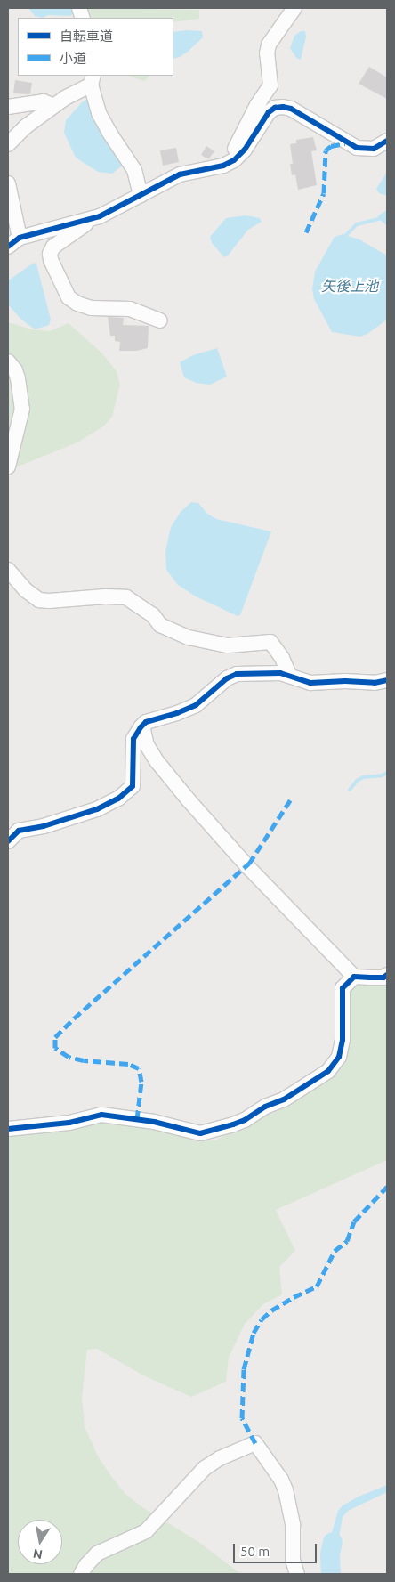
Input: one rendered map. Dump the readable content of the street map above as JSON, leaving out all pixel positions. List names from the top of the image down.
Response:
{
  "water": ["矢後上池"],
  "legend": ["自転車道", "小道"],
  "scale_bar": "50 m",
  "north": "bottom"
}
